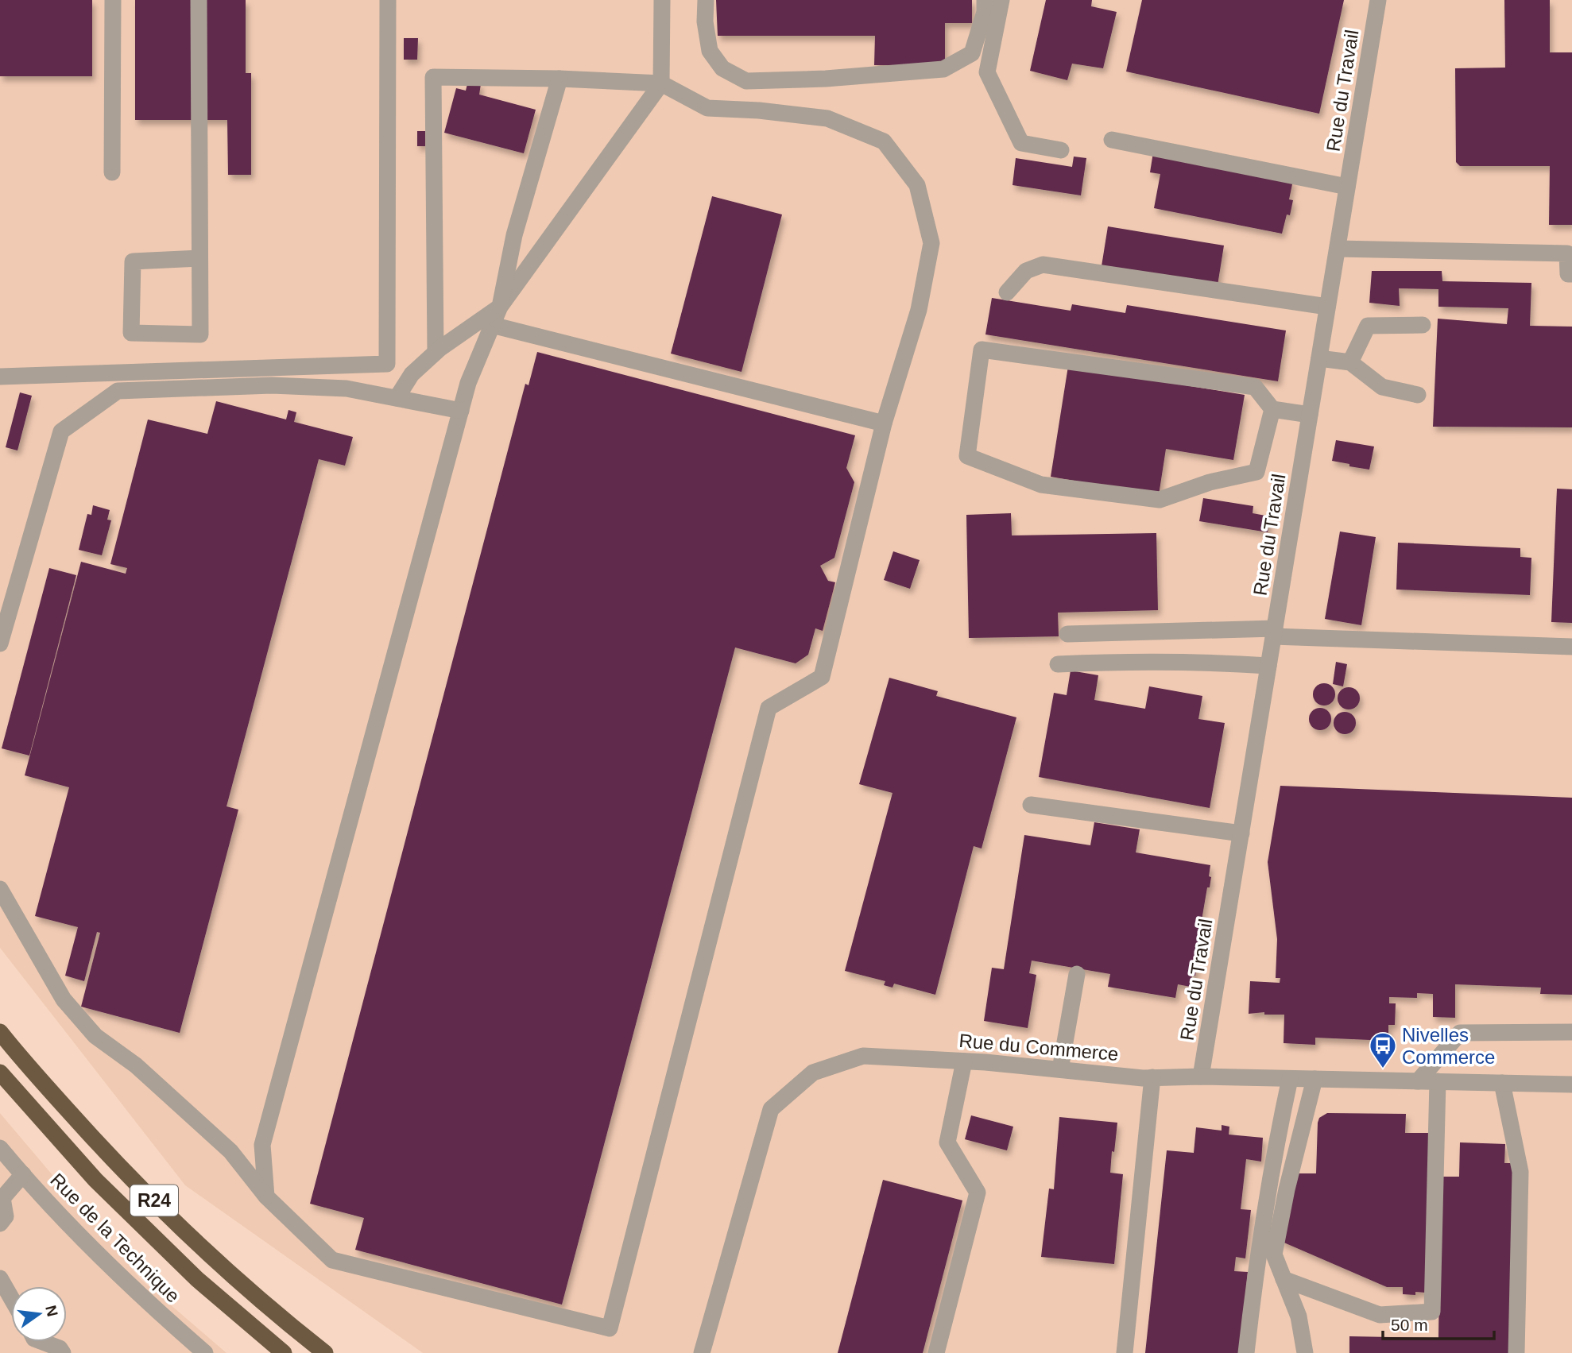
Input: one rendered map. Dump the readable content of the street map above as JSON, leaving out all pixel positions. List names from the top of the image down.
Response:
{
  "streets": {
    "highway": ["R24"],
    "street": ["Rue du Travail", "Rue du Commerce", "Rue de la Technique"]
  },
  "crossings": [
    ["Rue du Travail", "Rue du Commerce"]
  ],
  "places": {
    "bus stop": ["Nivelles Commerce"]
  },
  "scale_bar": "50 m",
  "north": "right"
}
